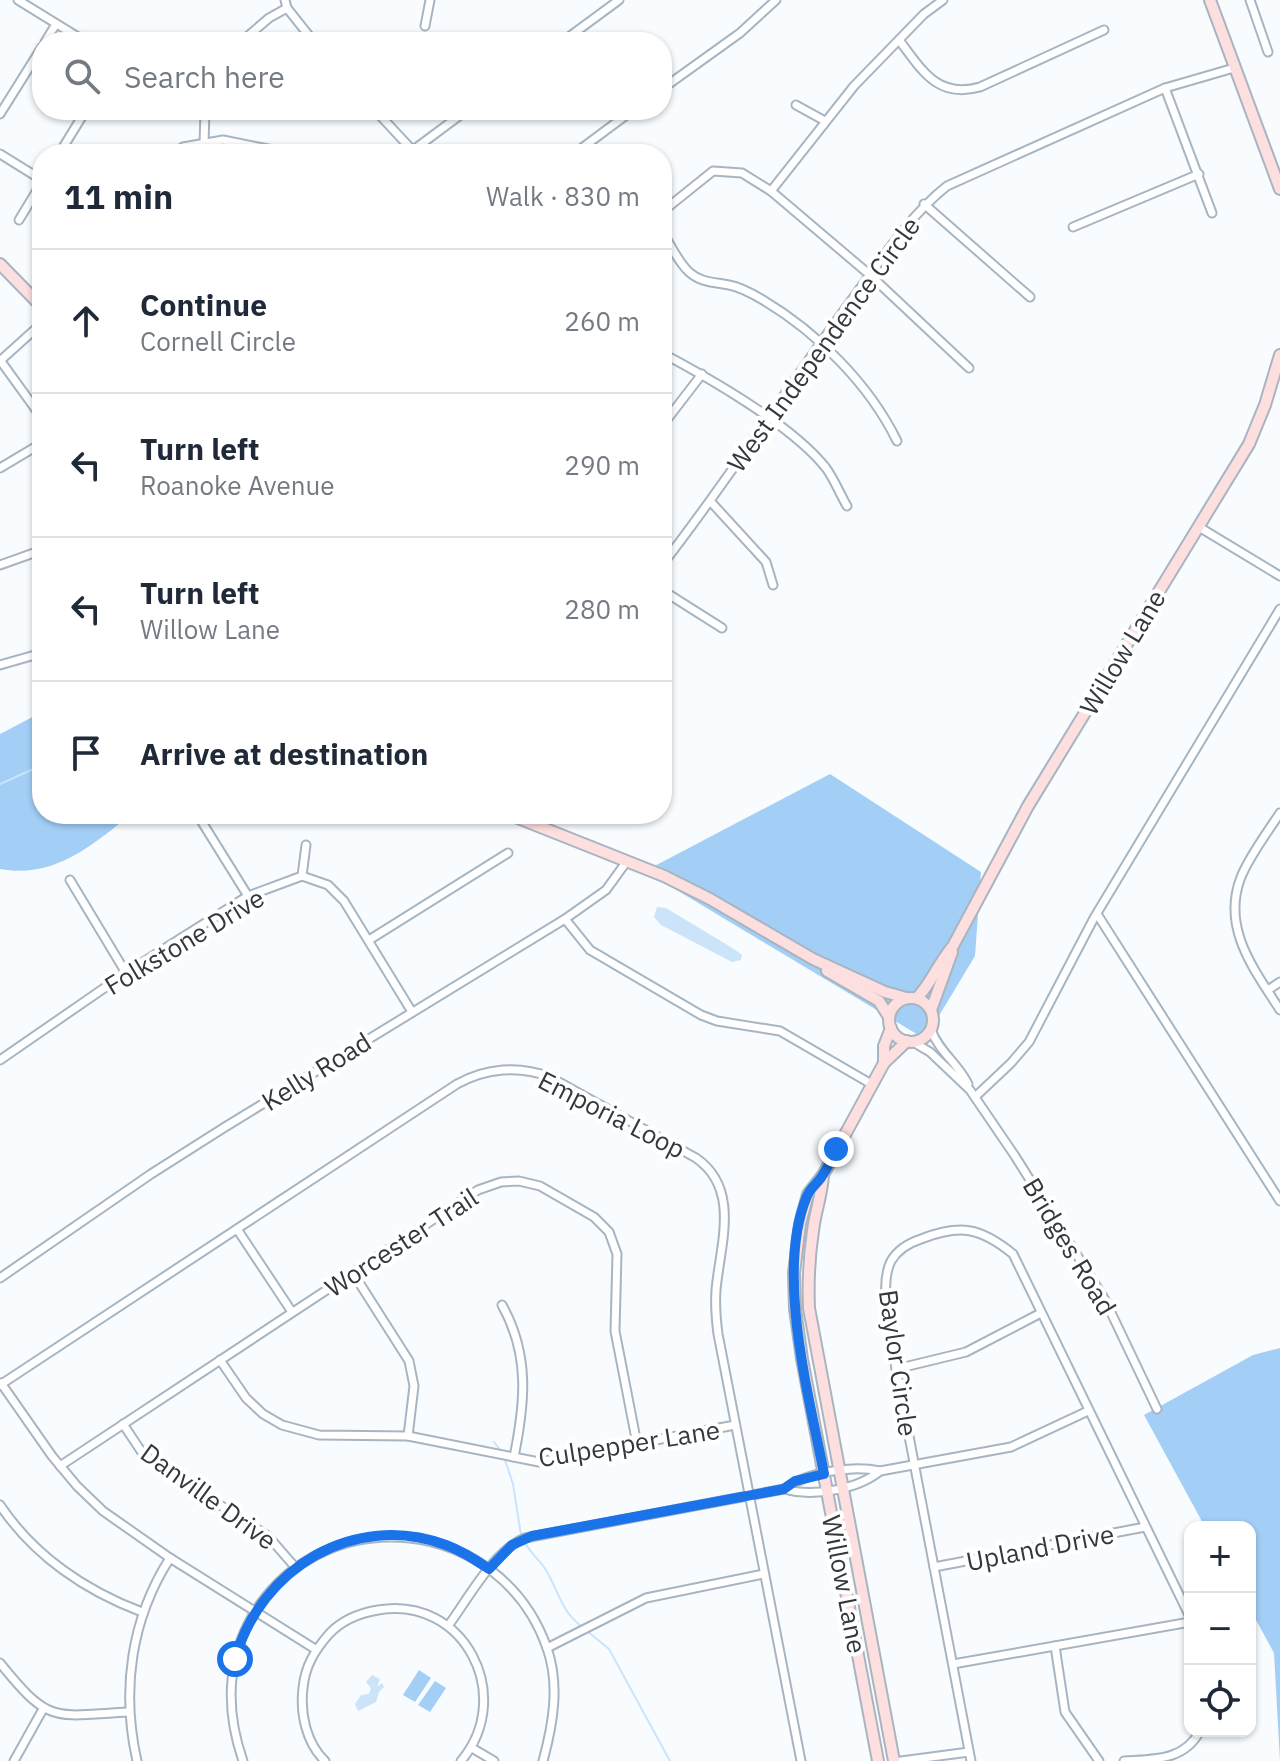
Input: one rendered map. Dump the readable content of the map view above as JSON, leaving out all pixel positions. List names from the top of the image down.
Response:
{
  "streets": {
    "street": [
      "West Independence Circle",
      "Willow Lane",
      "Folkstone Drive",
      "Kelly Road",
      "Emporia Loop",
      "Worcester Trail",
      "Bridges Road",
      "Baylor Circle",
      "Culpepper Lane",
      "Danville Drive",
      "Upland Drive"
    ]
  },
  "crossings": [
    ["Willow Lane", "Bridges Road"],
    ["Emporia Loop", "Culpepper Lane"],
    ["Worcester Trail", "Culpepper Lane"],
    ["Worcester Trail", "Danville Drive"],
    ["Baylor Circle", "Upland Drive"]
  ],
  "page": {
    "search": "Search here",
    "heading": ["11 min", "Walk · 830 m"],
    "list": [
      ["Continue", "Cornell Circle", "260 m"],
      ["Turn left", "Roanoke Avenue", "290 m"],
      ["Turn left", "Willow Lane", "280 m"],
      "Arrive at destination"
    ],
    "map_buttons": ["+", "−"]
  }
}
